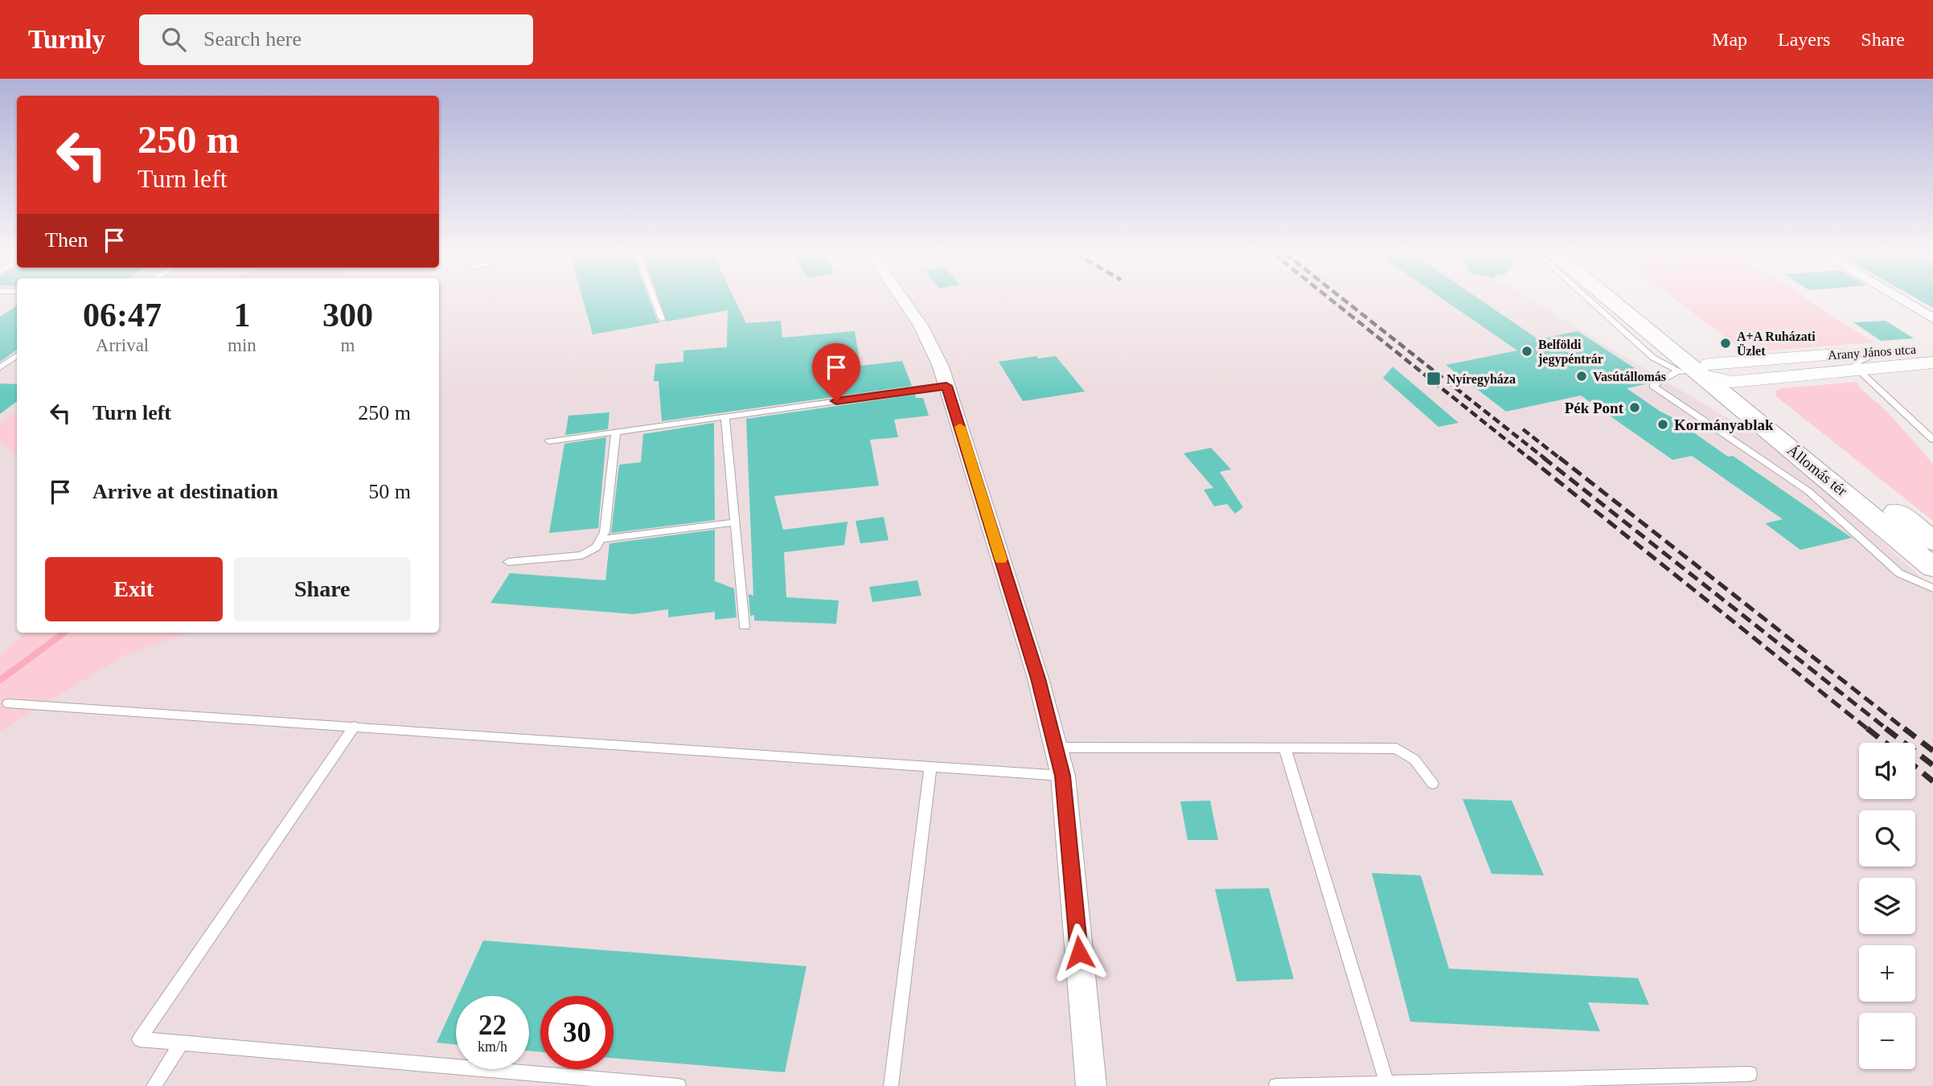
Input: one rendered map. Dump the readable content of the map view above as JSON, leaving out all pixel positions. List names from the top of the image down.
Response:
{
  "streets": {
    "main road": ["Állomás tér"],
    "street": ["Arany János utca"]
  },
  "crossings": [
    ["Arany János utca", "Állomás tér"]
  ],
  "places": {
    "other": [
      "A+A Ruházati Üzlet",
      "Belföldi jegypéntrár",
      "Vasútállomás",
      "Pék Pont",
      "Kormányablak"
    ],
    "transit": ["Nyíregyháza"]
  },
  "page": {
    "header": "Turnly",
    "search": "Search here",
    "nav": ["Map", "Layers", "Share"],
    "turn": ["250 m", "Turn left"],
    "then": "Then",
    "eta": [
      "06:47",
      "Arrival",
      "1",
      "min",
      "300",
      "m"
    ],
    "list": [
      {
        "name": "Turn left",
        "value": "250 m"
      },
      {
        "name": "Arrive at destination",
        "value": "50 m"
      }
    ],
    "buttons": ["Exit", "Share"],
    "map_buttons": ["+", "−"],
    "speed": "22 km/h",
    "limit": "30"
  }
}
